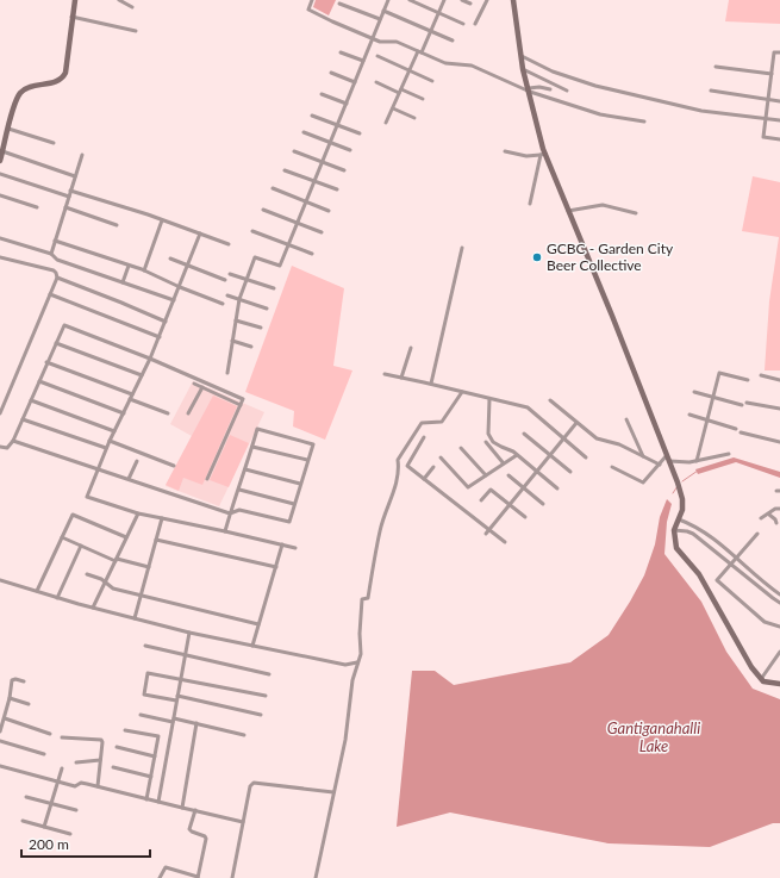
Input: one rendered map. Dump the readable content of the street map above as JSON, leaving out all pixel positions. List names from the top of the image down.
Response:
{
  "water": ["Gantiganahalli Lake"],
  "places": ["GCBC - Garden City Beer Collective"],
  "scale_bar": "200 m"
}
